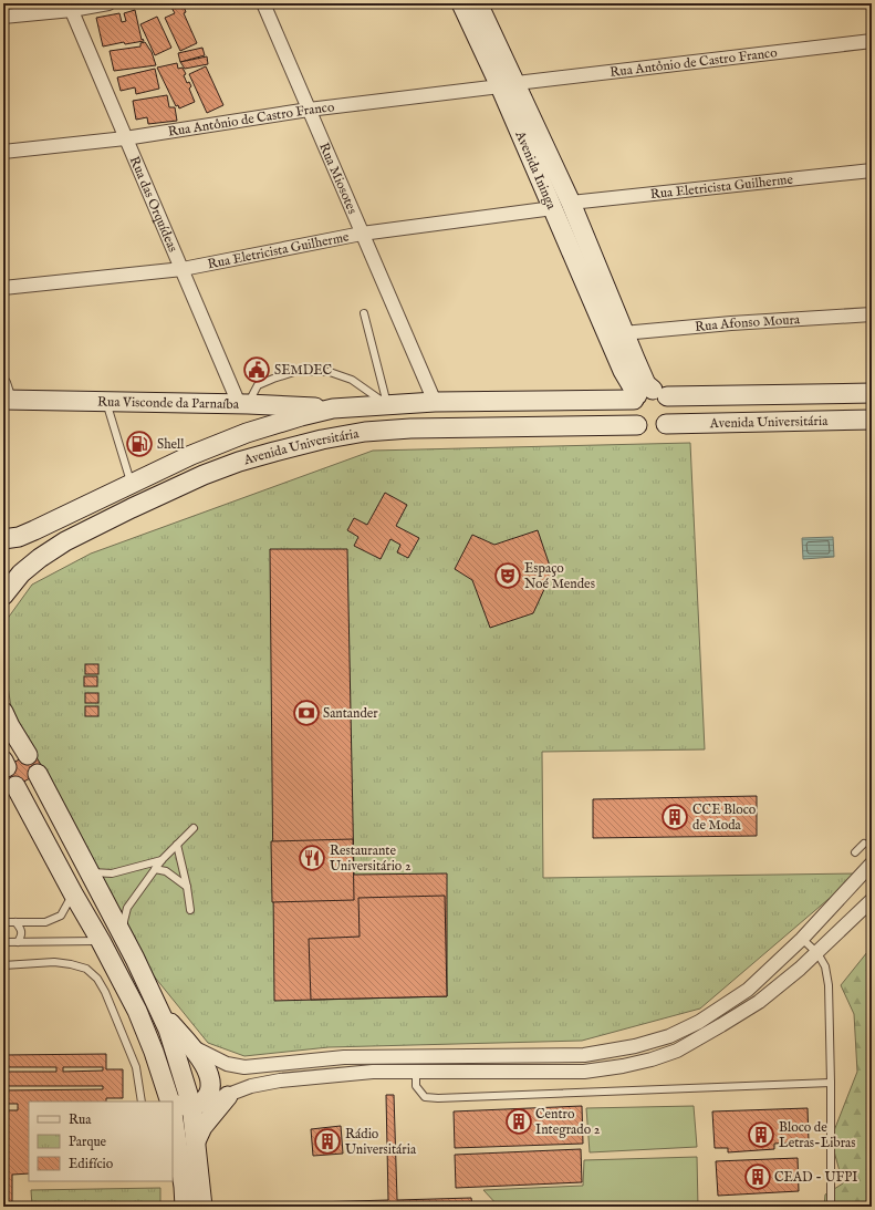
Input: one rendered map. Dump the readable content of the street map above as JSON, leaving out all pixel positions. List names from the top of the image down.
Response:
{
  "streets": {
    "main road": ["Avenida Ininga", "Rua Visconde da Parnaíba", "Avenida Universitária"],
    "street": [
      "Rua Antônio de Castro Franco",
      "Rua Miosotes",
      "Rua Eletricista Guilherme",
      "Rua das Orquídeas",
      "Rua Afonso Moura"
    ]
  },
  "crossings": [
    ["Rua Antônio de Castro Franco", "Avenida Ininga"],
    ["Rua Antônio de Castro Franco", "Rua Miosotes"],
    ["Rua Antônio de Castro Franco", "Rua das Orquídeas"],
    ["Avenida Ininga", "Rua Eletricista Guilherme"],
    ["Avenida Ininga", "Rua Afonso Moura"],
    ["Avenida Ininga", "Avenida Universitária"],
    ["Rua Miosotes", "Rua Eletricista Guilherme"],
    ["Rua Miosotes", "Avenida Universitária"],
    ["Rua Eletricista Guilherme", "Rua das Orquídeas"],
    ["Rua das Orquídeas", "Rua Visconde da Parnaíba"],
    ["Rua Visconde da Parnaíba", "Avenida Universitária"]
  ],
  "places": {
    "public building": ["SEMDEC"],
    "fuel station": ["Shell"],
    "theatre": ["Espaço Noé Mendes"],
    "bank": ["Santander"],
    "building": [
      "CCE Bloco de Moda",
      "Centro Integrado 2",
      "Bloco de Letras-Libras",
      "Rádio Universitária",
      "CEAD - UFPI"
    ],
    "restaurant": ["Restaurante Universitário 2"]
  },
  "legend": ["Rua", "Parque", "Edifício"]
}
